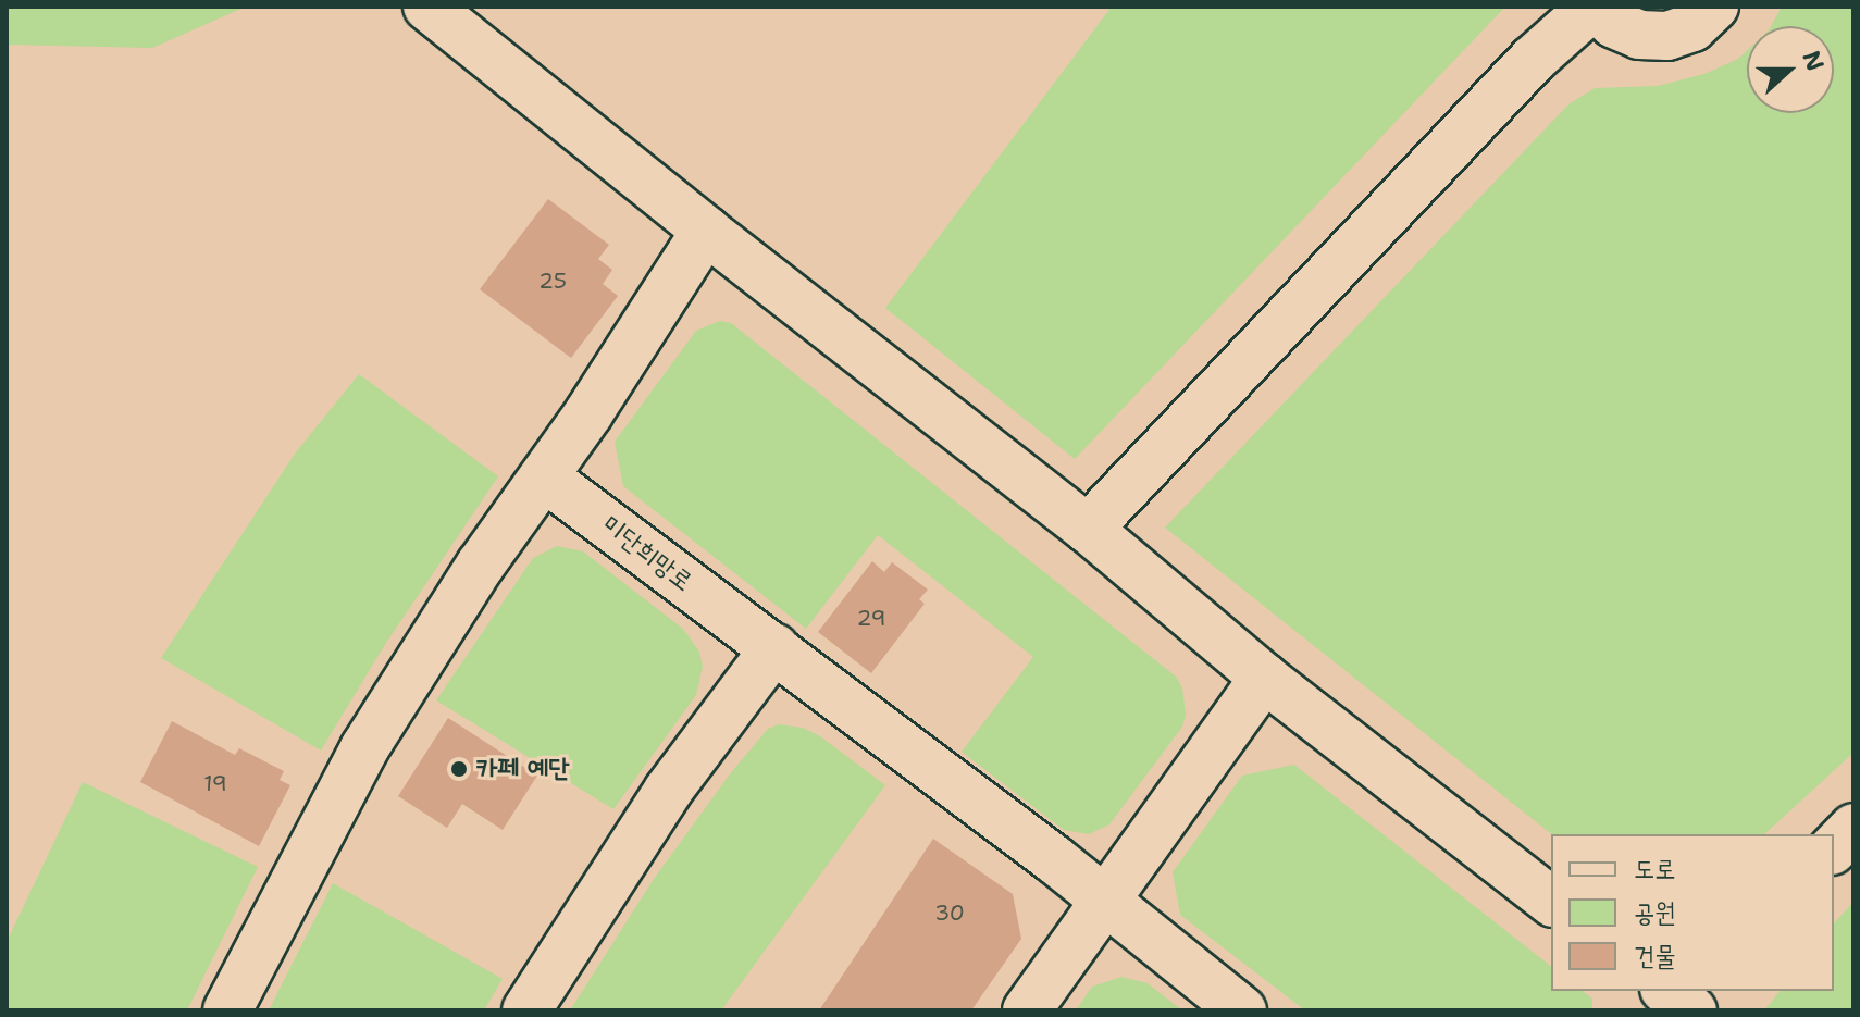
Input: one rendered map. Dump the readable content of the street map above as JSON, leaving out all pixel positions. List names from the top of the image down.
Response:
{
  "streets": {
    "street": ["미단희망로"]
  },
  "places": ["카페 예단"],
  "house_numbers": [
    "25",
    "29",
    "19",
    "30"
  ],
  "legend": ["도로", "공원", "건물"],
  "north": "right"
}
